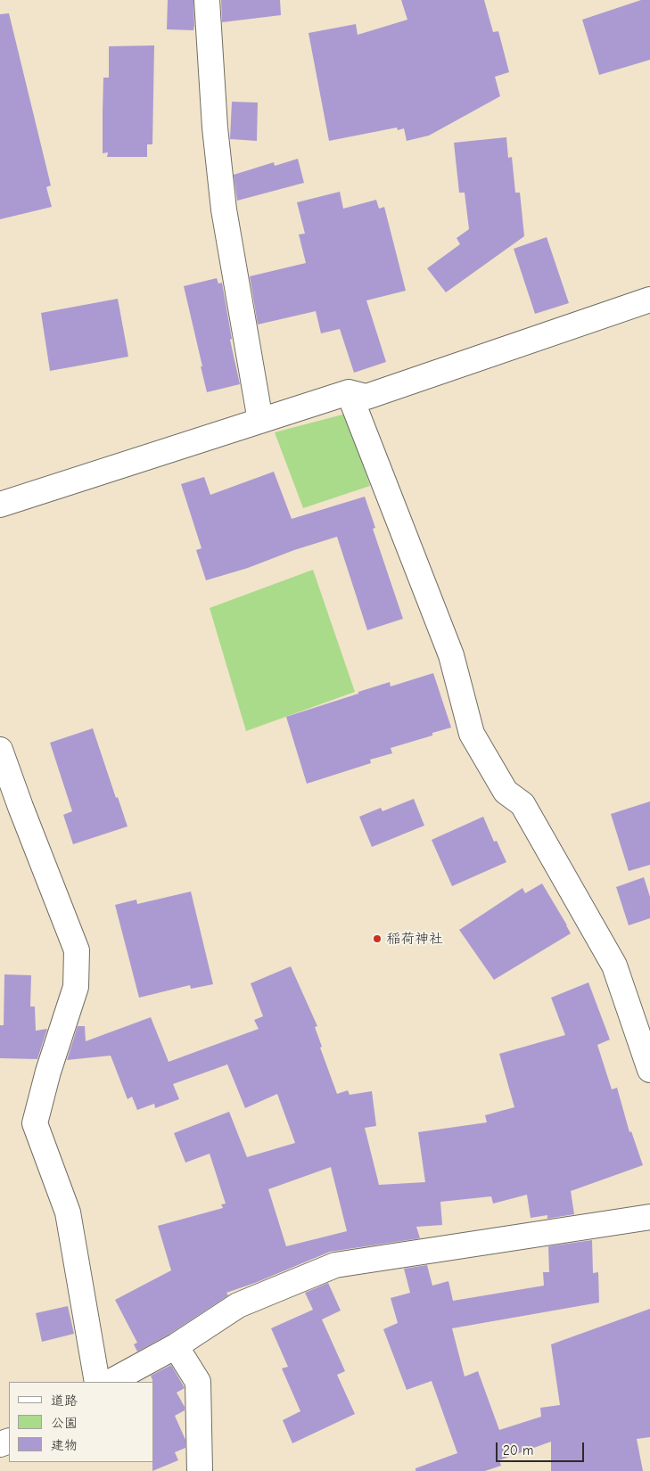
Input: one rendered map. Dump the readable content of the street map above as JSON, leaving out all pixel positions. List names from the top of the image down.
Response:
{
  "places": ["稲荷神社"],
  "legend": ["道路", "公園", "建物"],
  "scale_bar": "20 m"
}
